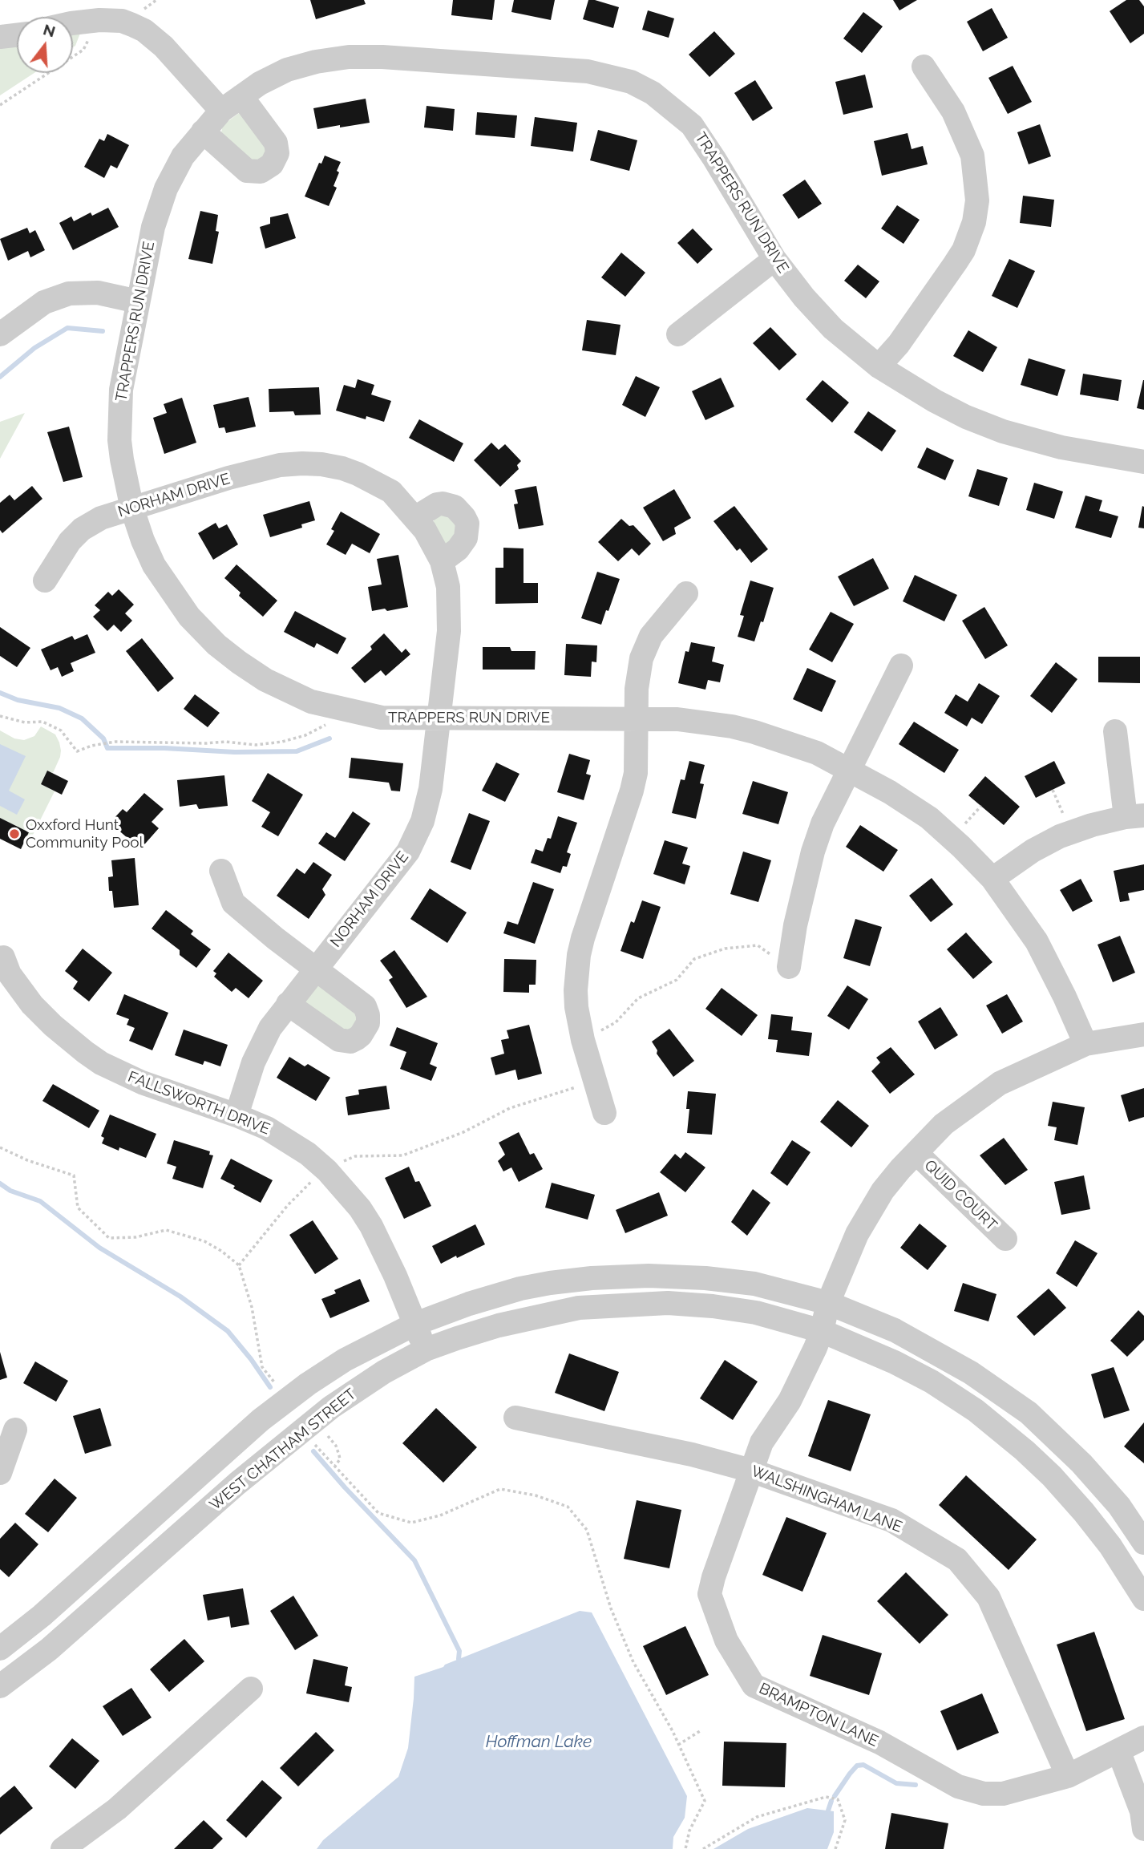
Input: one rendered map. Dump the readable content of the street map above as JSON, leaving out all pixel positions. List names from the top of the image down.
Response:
{
  "streets": {
    "street": [
      "TRAPPERS RUN DRIVE",
      "NORHAM DRIVE",
      "FALLSWORTH DRIVE",
      "QUID COURT",
      "WEST CHATHAM STREET",
      "WALSHINGHAM LANE",
      "BRAMPTON LANE"
    ]
  },
  "crossings": [
    ["TRAPPERS RUN DRIVE", "NORHAM DRIVE"],
    ["TRAPPERS RUN DRIVE", "BRAMPTON LANE"],
    ["NORHAM DRIVE", "FALLSWORTH DRIVE"],
    ["FALLSWORTH DRIVE", "WEST CHATHAM STREET"],
    ["QUID COURT", "BRAMPTON LANE"],
    ["WEST CHATHAM STREET", "BRAMPTON LANE"],
    ["WALSHINGHAM LANE", "BRAMPTON LANE"]
  ],
  "water": ["Hoffman Lake"],
  "places": ["Oxxford Hunt Community Pool"],
  "north": "top"
}
